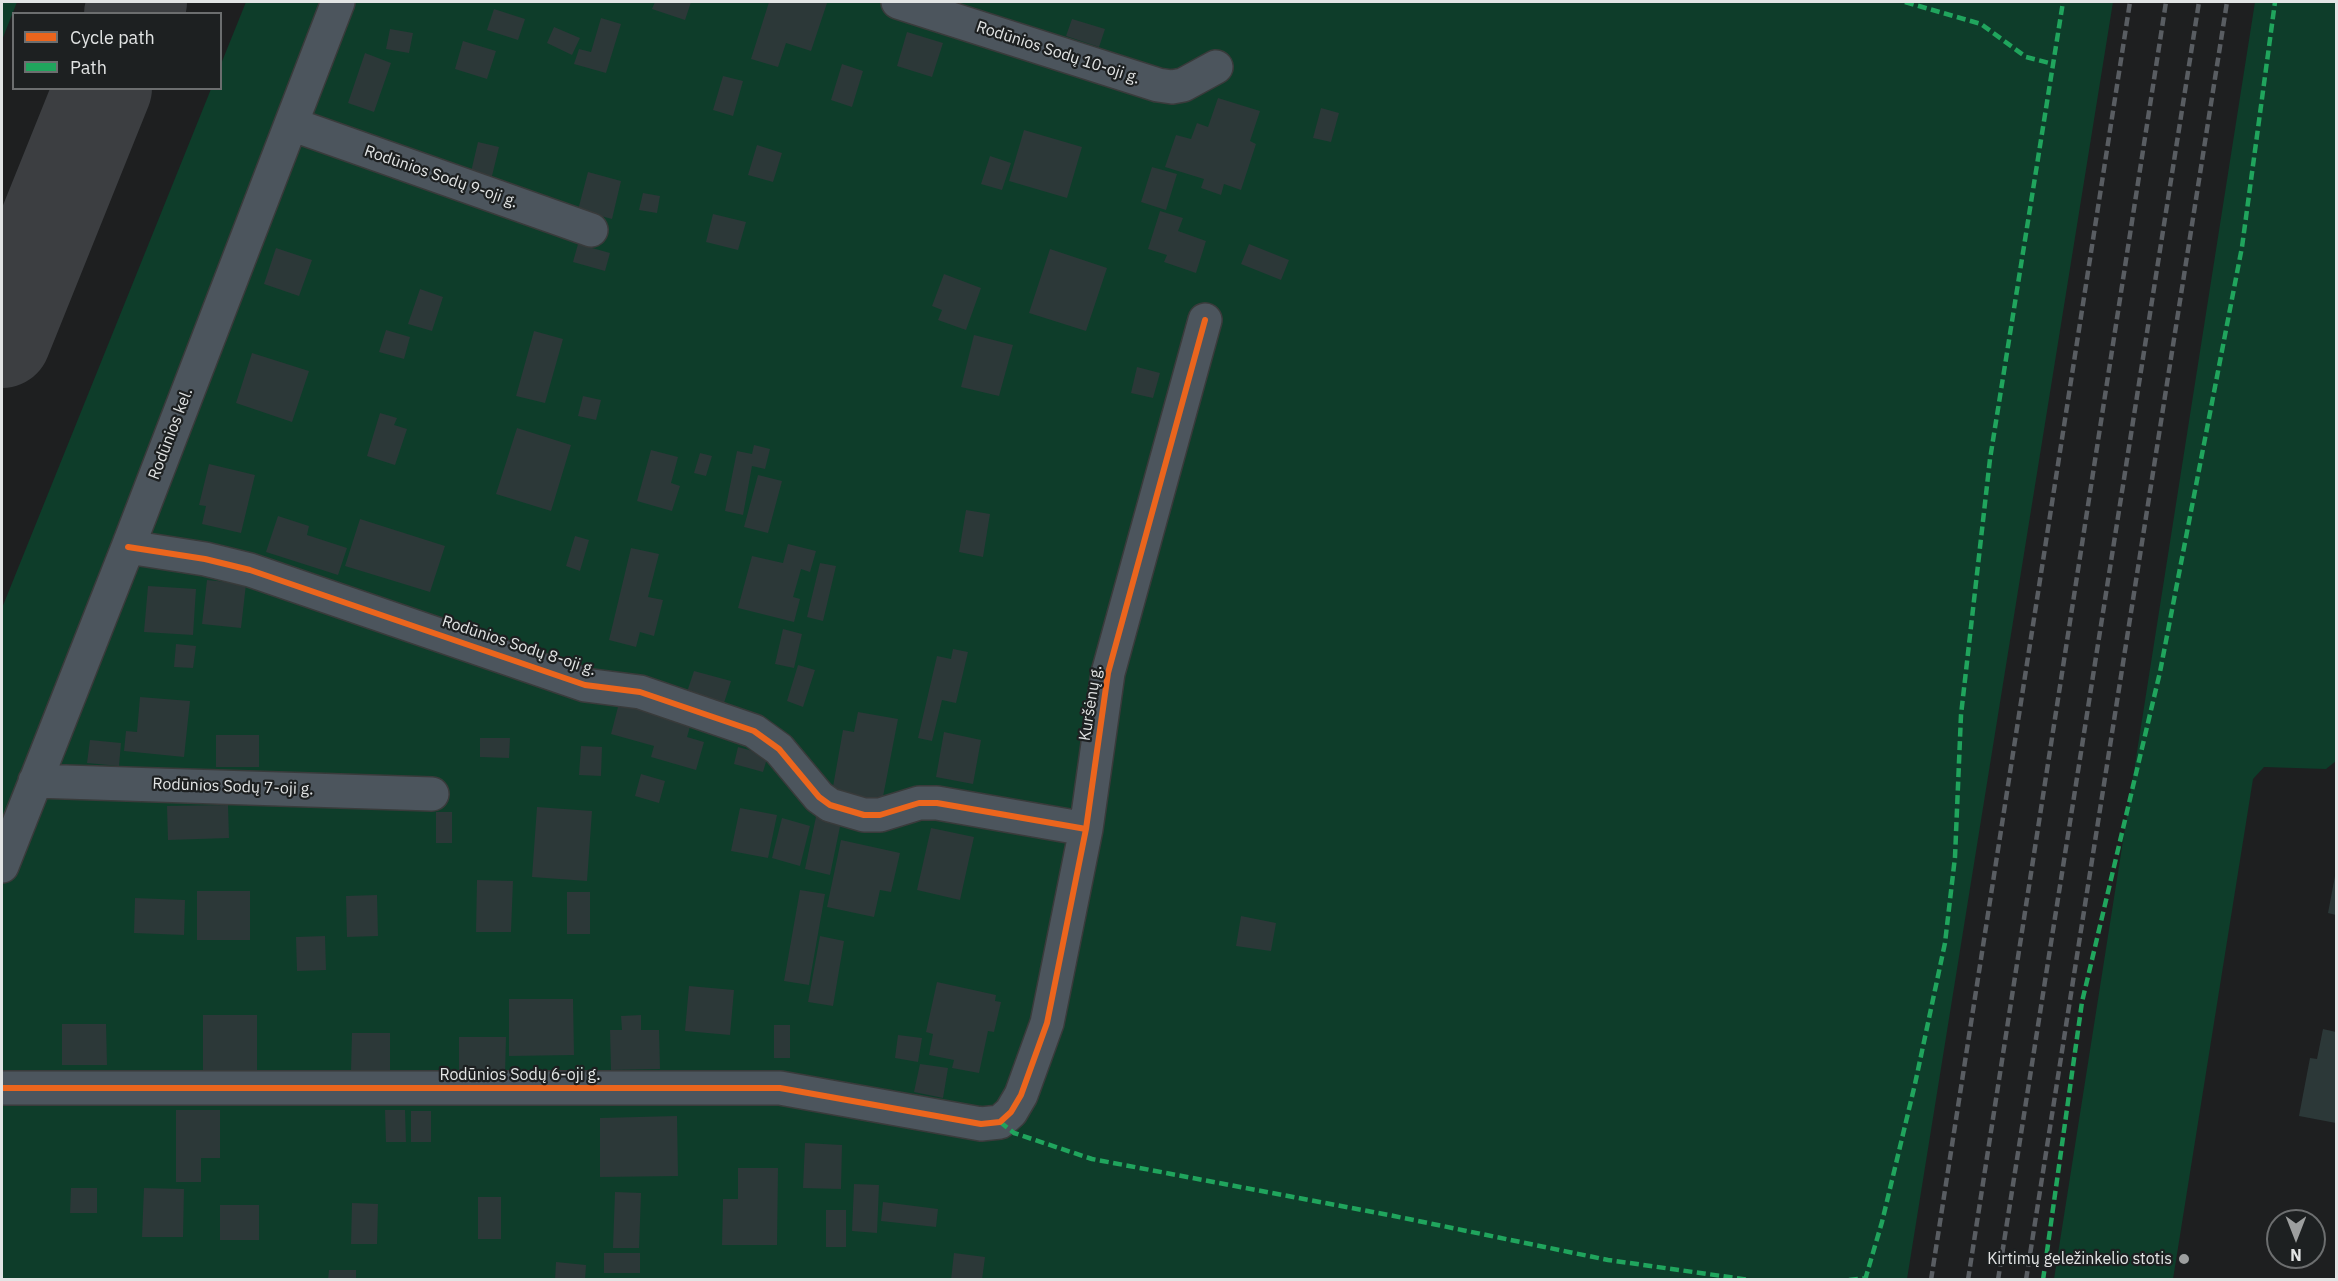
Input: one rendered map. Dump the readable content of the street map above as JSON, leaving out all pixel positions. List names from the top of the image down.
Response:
{
  "streets": {
    "street": [
      "Rodūnios Sodų 10-oji g.",
      "Rodūnios Sodų 9-oji g.",
      "Rodūnios kel.",
      "Rodūnios Sodų 8-oji g.",
      "Kuršėnų g.",
      "Rodūnios Sodų 7-oji g.",
      "Rodūnios Sodų 6-oji g."
    ]
  },
  "crossings": [
    ["Rodūnios Sodų 9-oji g.", "Rodūnios kel."],
    ["Rodūnios kel.", "Rodūnios Sodų 8-oji g."],
    ["Rodūnios kel.", "Rodūnios Sodų 7-oji g."],
    ["Rodūnios Sodų 8-oji g.", "Kuršėnų g."],
    ["Kuršėnų g.", "Rodūnios Sodų 6-oji g."]
  ],
  "places": ["Kirtimų geležinkelio stotis"],
  "legend": ["Cycle path", "Path"],
  "north": "bottom"
}
